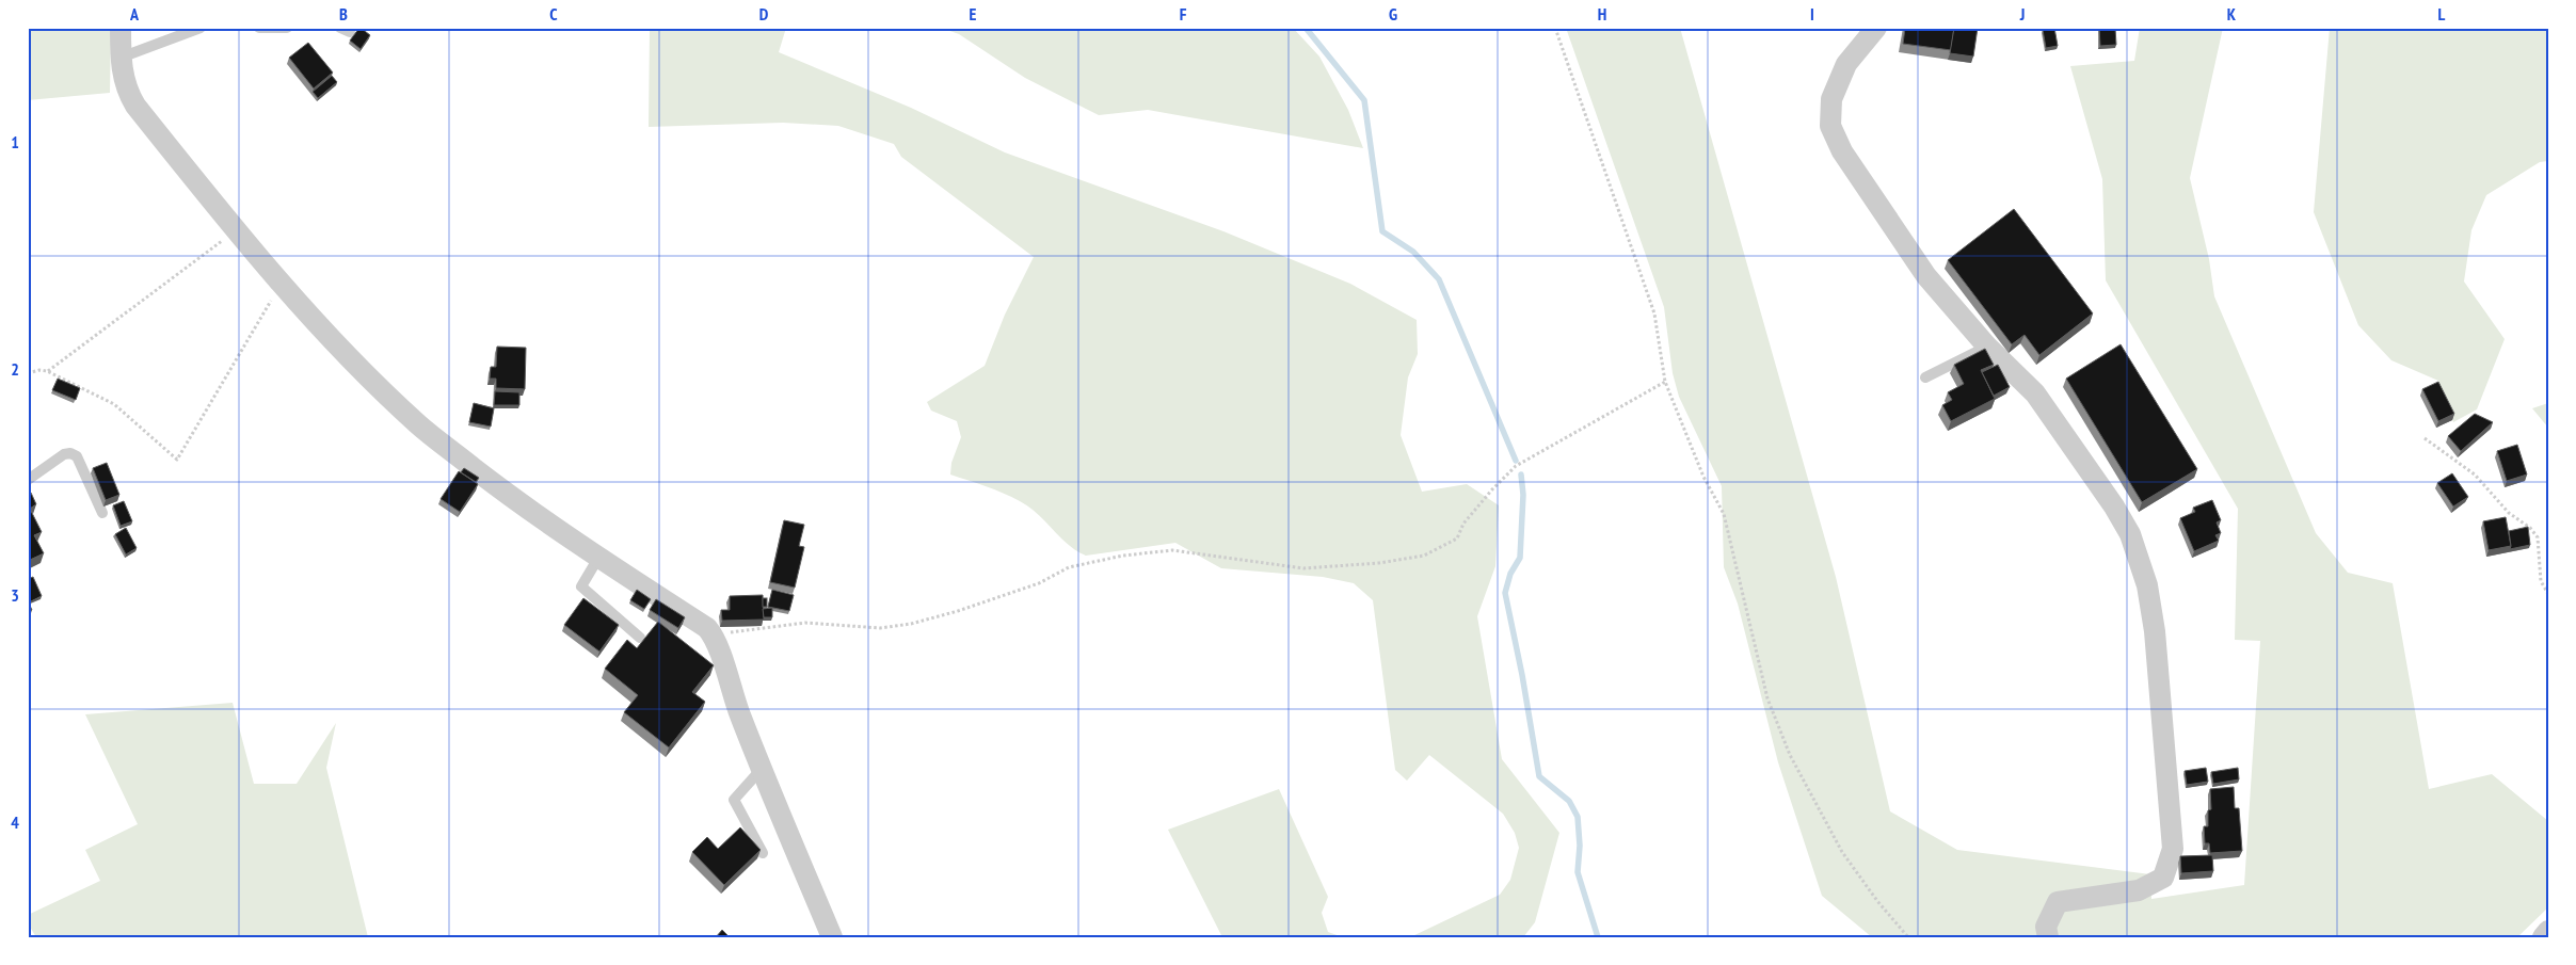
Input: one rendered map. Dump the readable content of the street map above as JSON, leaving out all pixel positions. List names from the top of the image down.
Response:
{
  "grid": {
    "columns": [
      "A",
      "B",
      "C",
      "D",
      "E",
      "F",
      "G",
      "H",
      "I",
      "J",
      "K",
      "L"
    ],
    "rows": [
      "1",
      "2",
      "3",
      "4"
    ]
  }
}
